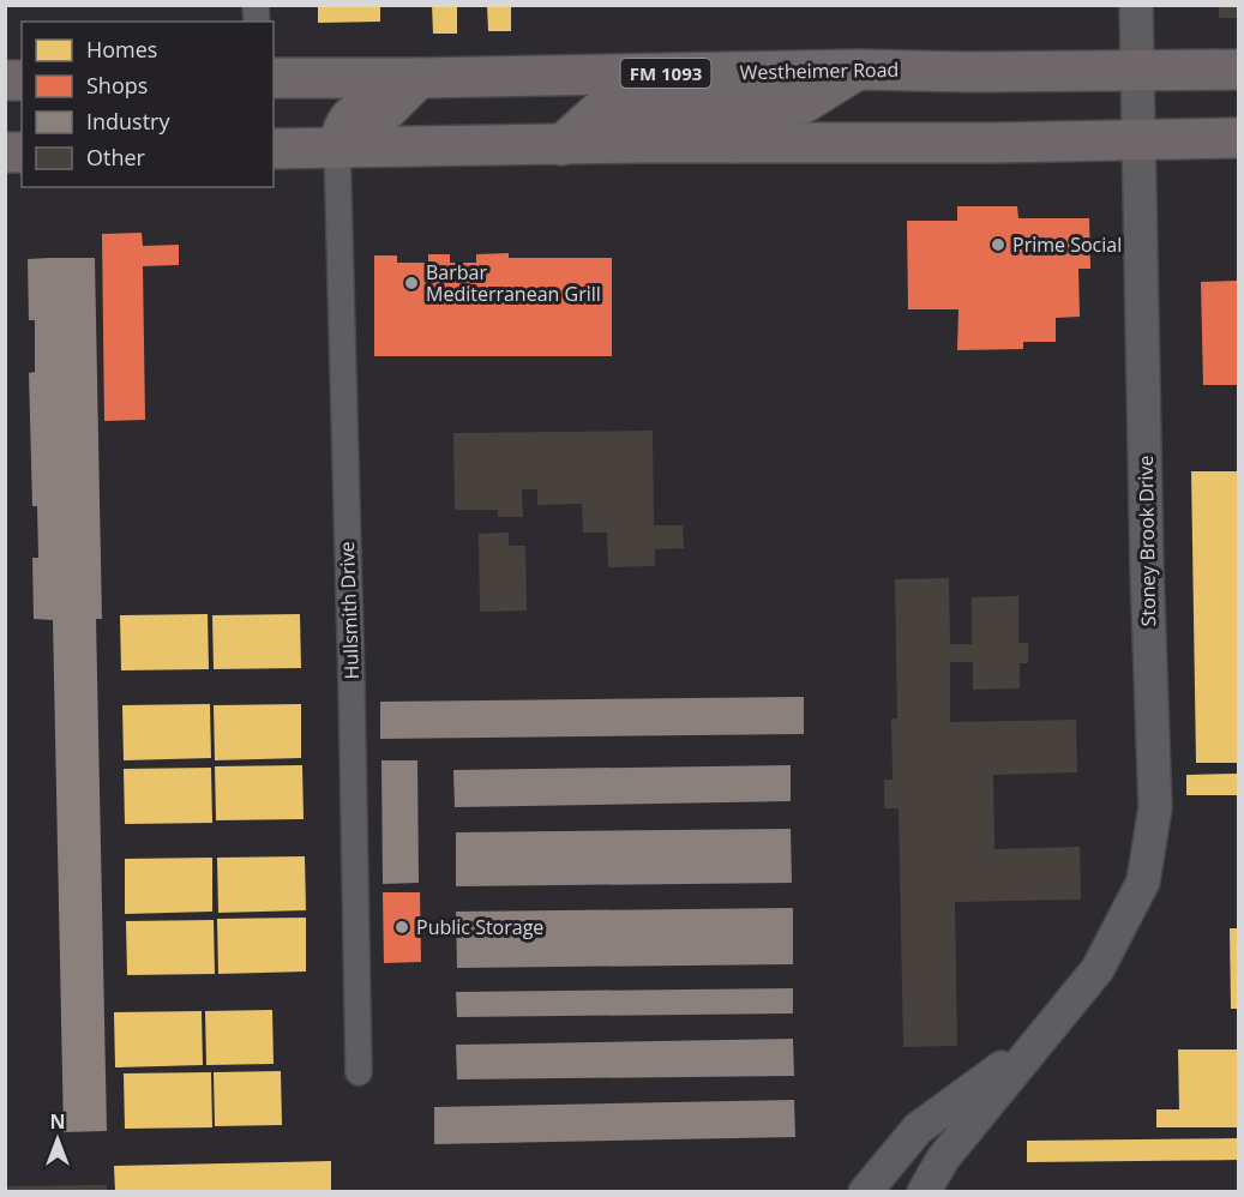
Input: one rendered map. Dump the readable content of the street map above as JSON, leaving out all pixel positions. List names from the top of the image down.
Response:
{
  "streets": {
    "main road": ["Westheimer Road", "FM 1093"],
    "street": ["Stoney Brook Drive", "Hullsmith Drive"]
  },
  "crossings": [
    ["Westheimer Road", "Stoney Brook Drive"]
  ],
  "places": ["Prime Social", "Barbar Mediterranean Grill", "Public Storage"],
  "legend": [
    "Homes",
    "Shops",
    "Industry",
    "Other"
  ],
  "north": "top"
}
